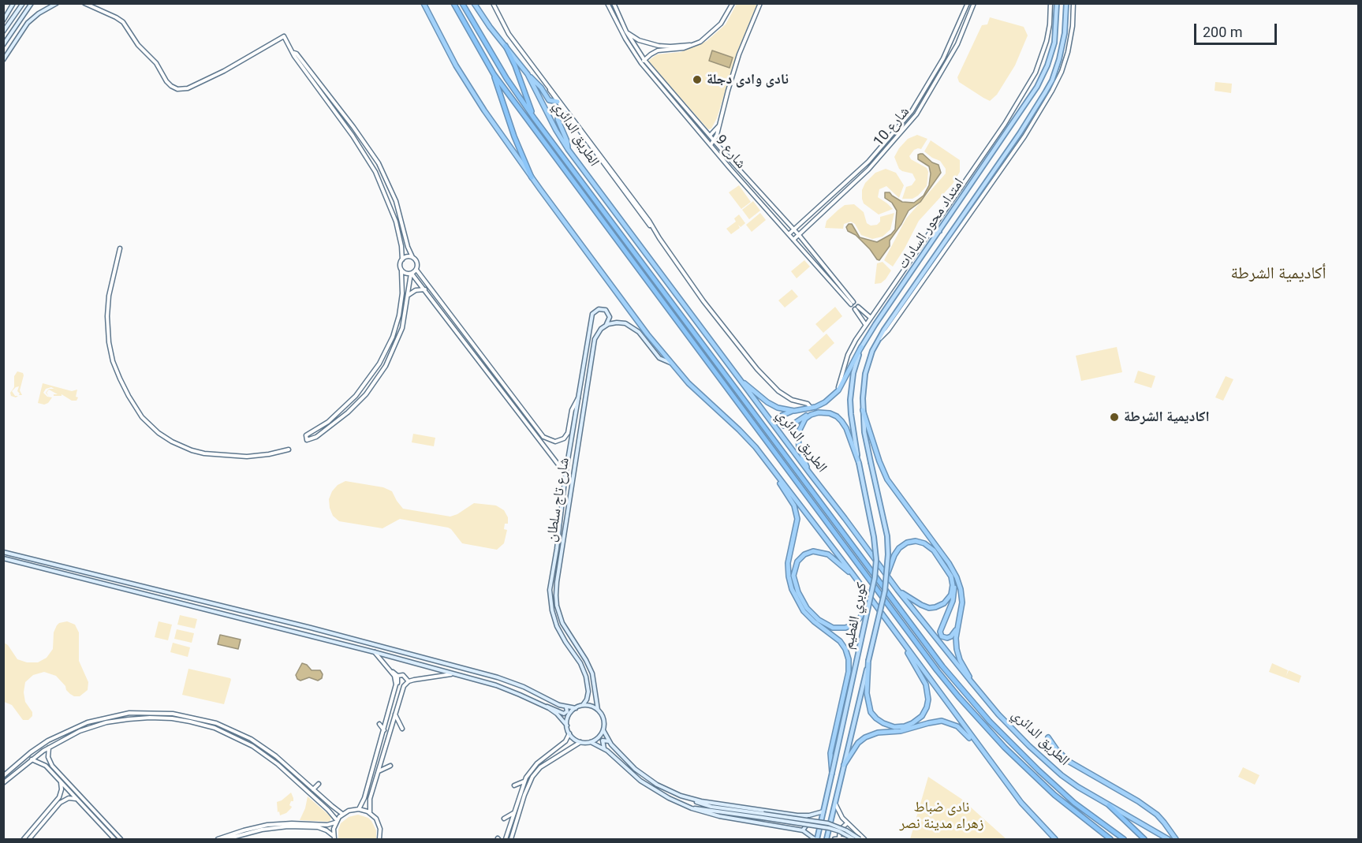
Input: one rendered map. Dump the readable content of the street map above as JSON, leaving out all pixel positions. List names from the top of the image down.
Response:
{
  "streets": {
    "highway": ["الطريق الدائري"],
    "main road": ["امتداد محور السادات", "شارع تاج سلطان", "كوبري الفطيم"],
    "street": ["شارع 10", "شارع 9"]
  },
  "crossings": [
    ["شارع 10", "شارع 9"],
    ["امتداد محور السادات", "كوبري الفطيم"]
  ],
  "districts": ["أكاديمية الشرطة"],
  "parks": ["نادى ضباط زهراء مدينة نصر"],
  "places": ["نادى وادى دجلة", "اكاديمية الشرطة"],
  "scale_bar": "200 m"
}
